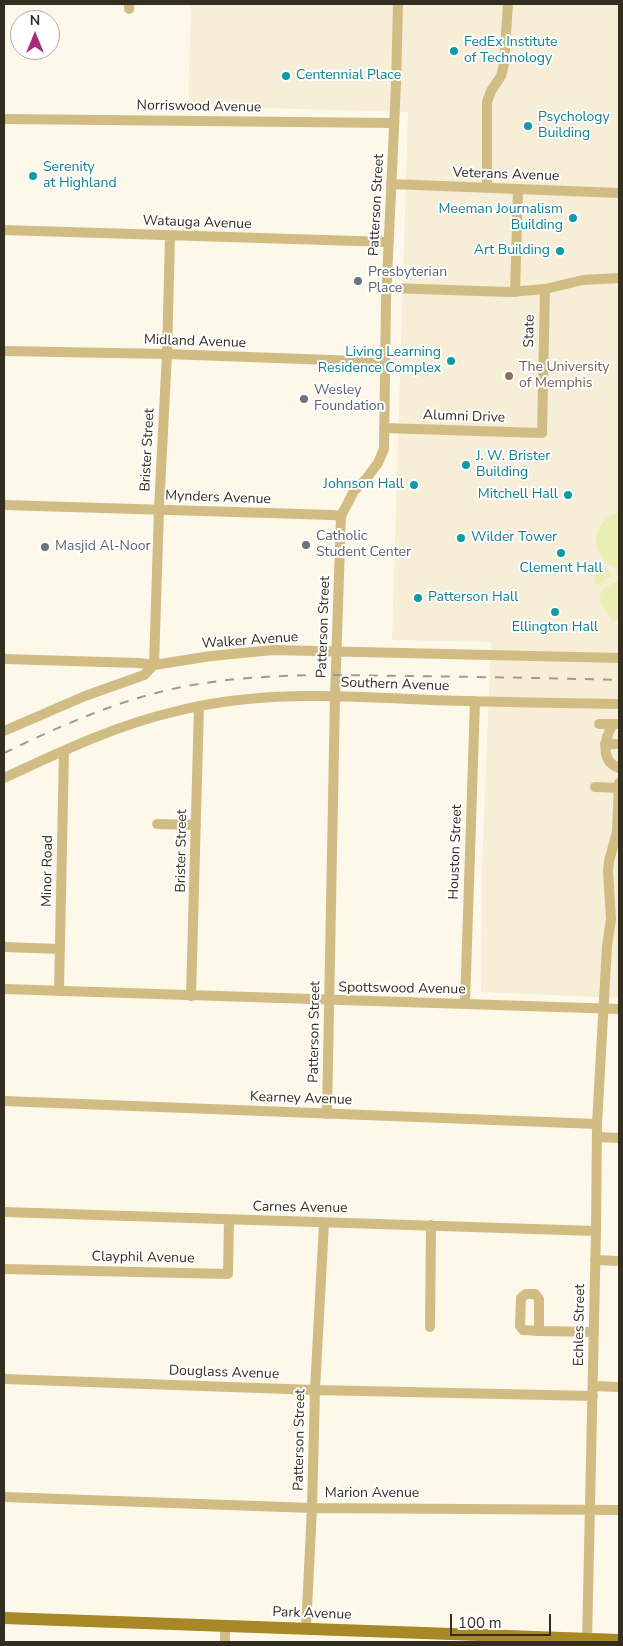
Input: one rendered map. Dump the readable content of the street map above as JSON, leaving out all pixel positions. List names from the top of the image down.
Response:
{
  "streets": {
    "main road": ["Park Avenue"],
    "street": [
      "Norriswood Avenue",
      "Veterans Avenue",
      "Patterson Street",
      "Watauga Avenue",
      "State",
      "Midland Avenue",
      "Alumni Drive",
      "Brister Street",
      "Mynders Avenue",
      "Walker Avenue",
      "Southern Avenue",
      "Houston Street",
      "Minor Road",
      "Spottswood Avenue",
      "Kearney Avenue",
      "Carnes Avenue",
      "Clayphil Avenue",
      "Echles Street",
      "Douglass Avenue",
      "Marion Avenue"
    ]
  },
  "crossings": [
    ["Norriswood Avenue", "Patterson Street"],
    ["Veterans Avenue", "Patterson Street"],
    ["Patterson Street", "Watauga Avenue"],
    ["Patterson Street", "Midland Avenue"],
    ["Patterson Street", "Alumni Drive"],
    ["Patterson Street", "Mynders Avenue"],
    ["Patterson Street", "Walker Avenue"],
    ["Patterson Street", "Southern Avenue"],
    ["Patterson Street", "Spottswood Avenue"],
    ["Patterson Street", "Kearney Avenue"],
    ["Patterson Street", "Carnes Avenue"],
    ["Patterson Street", "Douglass Avenue"],
    ["Patterson Street", "Marion Avenue"],
    ["Patterson Street", "Park Avenue"],
    ["Watauga Avenue", "Brister Street"],
    ["State", "Alumni Drive"],
    ["Midland Avenue", "Brister Street"],
    ["Brister Street", "Mynders Avenue"],
    ["Brister Street", "Walker Avenue"],
    ["Brister Street", "Southern Avenue"],
    ["Brister Street", "Spottswood Avenue"],
    ["Southern Avenue", "Houston Street"],
    ["Southern Avenue", "Minor Road"],
    ["Houston Street", "Spottswood Avenue"],
    ["Minor Road", "Spottswood Avenue"],
    ["Spottswood Avenue", "Echles Street"],
    ["Kearney Avenue", "Echles Street"],
    ["Carnes Avenue", "Clayphil Avenue"],
    ["Carnes Avenue", "Echles Street"],
    ["Echles Street", "Douglass Avenue"],
    ["Echles Street", "Marion Avenue"],
    ["Echles Street", "Park Avenue"]
  ],
  "places": [
    "FedEx Institute of Technology",
    "Centennial Place",
    "Psychology Building",
    "Serenity at Highland",
    "Meeman Journalism Building",
    "Art Building",
    "Presbyterian Place",
    "Living Learning Residence Complex",
    "The University of Memphis",
    "Wesley Foundation",
    "J. W. Brister Building",
    "Johnson Hall",
    "Mitchell Hall",
    "Wilder Tower",
    "Catholic Student Center",
    "Masjid Al-Noor",
    "Clement Hall",
    "Patterson Hall",
    "Ellington Hall"
  ],
  "scale_bar": "100 m",
  "north": "top"
}
